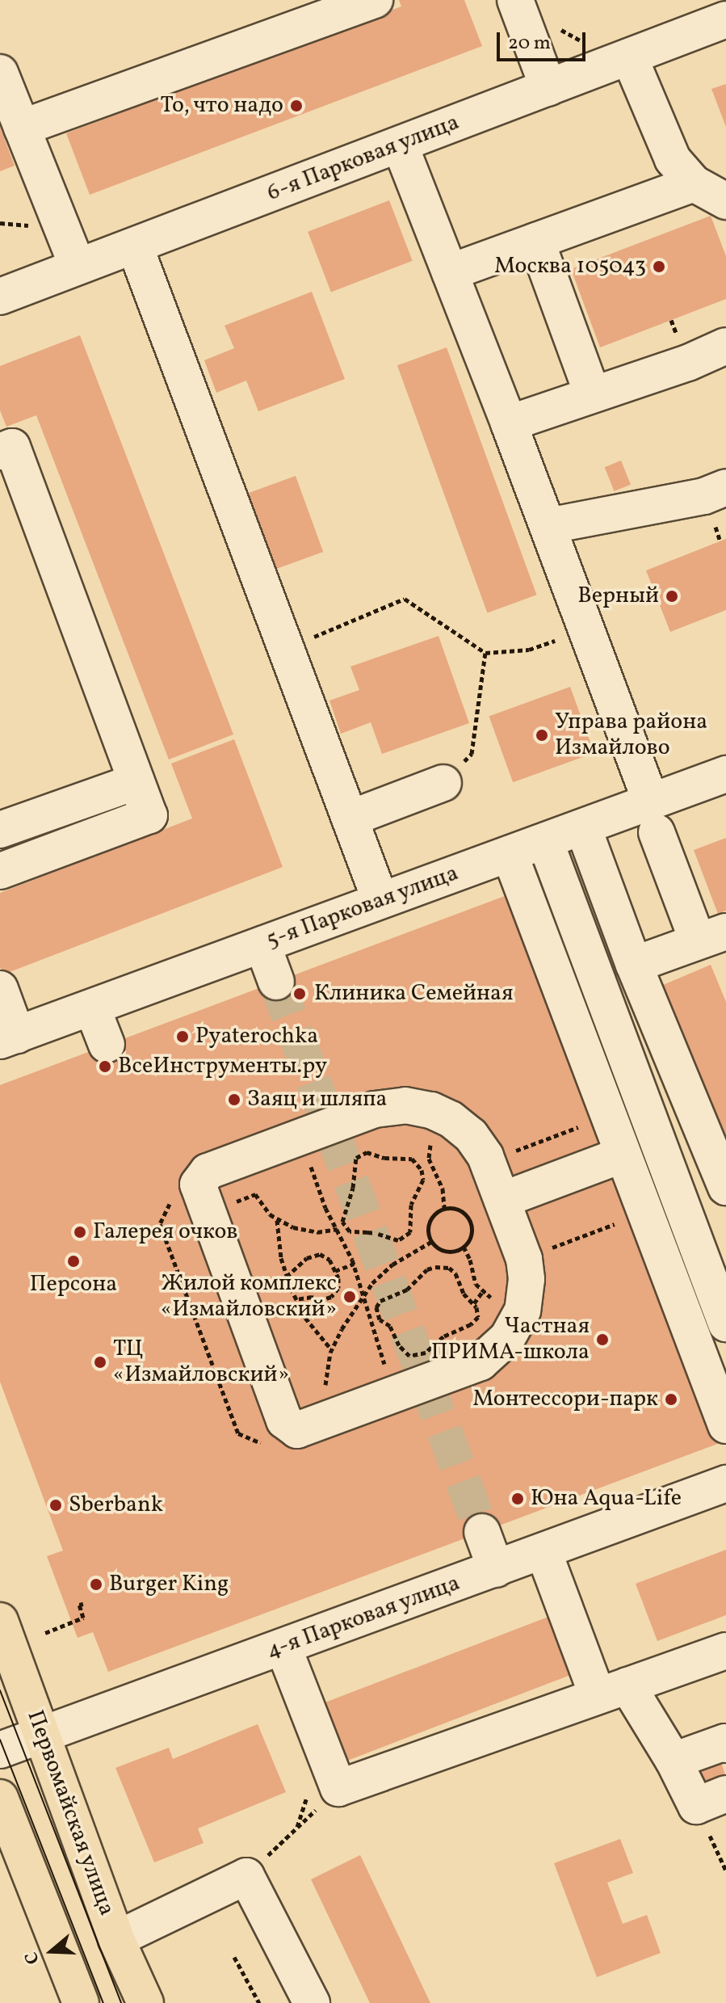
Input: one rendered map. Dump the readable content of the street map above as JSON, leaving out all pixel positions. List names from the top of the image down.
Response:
{
  "streets": {
    "main road": ["Первомайская улица"],
    "street": ["6-я Парковая улица", "5-я Парковая улица", "4-я Парковая улица"]
  },
  "crossings": [
    ["4-я Парковая улица", "Первомайская улица"]
  ],
  "places": [
    "То, что надо",
    "Москва 105043",
    "Верный",
    "Управа района Измайлово",
    "Клиника Семейная",
    "Pyaterochka",
    "ВсеИнструменты.ру",
    "Заяц и шляпа",
    "Галерея очков",
    "Персона",
    "Жилой комплекс «Измайловский»",
    "Частная ПРИМА-школа",
    "ТЦ «Измайловский»",
    "Монтессори-парк",
    "Юна Aqua-Life",
    "Sberbank",
    "Burger King"
  ],
  "scale_bar": "20 m",
  "north": "left"
}
